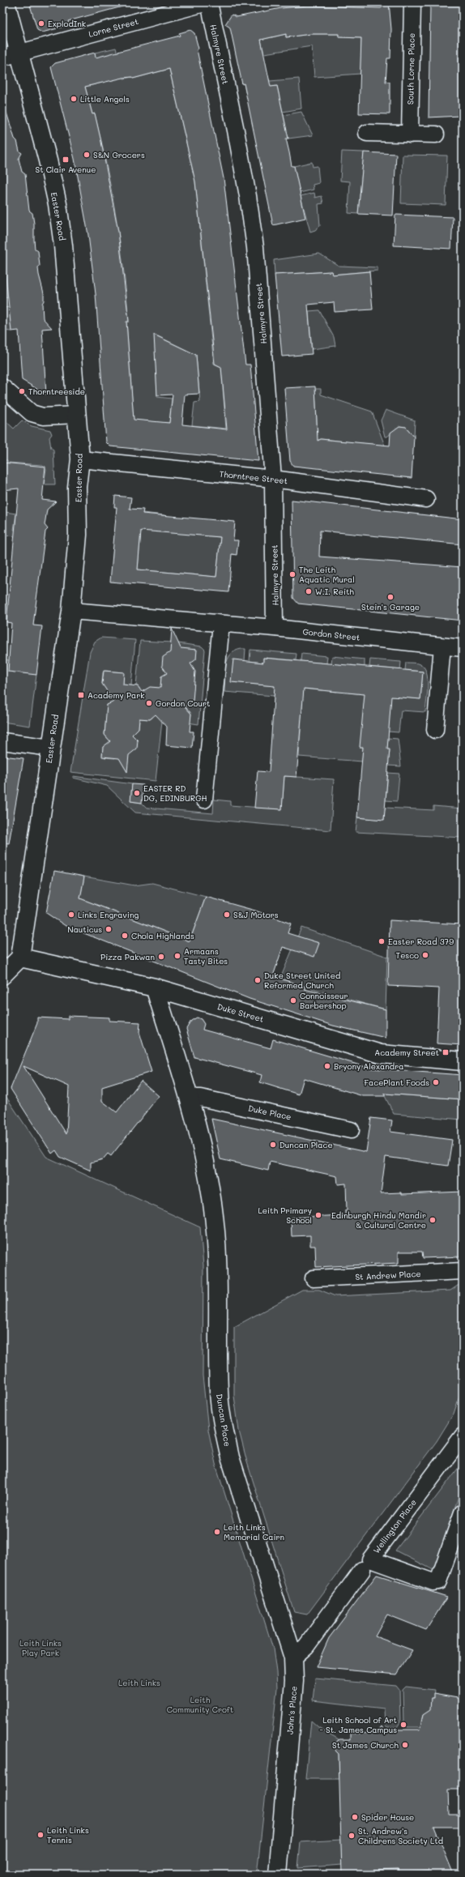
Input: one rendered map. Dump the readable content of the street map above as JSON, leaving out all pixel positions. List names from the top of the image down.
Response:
{
  "streets": {
    "street": [
      "Lorne Street",
      "Halmyre Street",
      "South Lorne Place",
      "Easter Road",
      "Thorntree Street",
      "Gordon Street",
      "Duke Street",
      "Duke Place",
      "St Andrew Place",
      "Duncan Place",
      "Wellington Place",
      "John's Place"
    ]
  },
  "crossings": [
    ["Lorne Street", "Halmyre Street"],
    ["Lorne Street", "Easter Road"],
    ["Halmyre Street", "Thorntree Street"],
    ["Halmyre Street", "Gordon Street"],
    ["Easter Road", "Thorntree Street"],
    ["Easter Road", "Gordon Street"],
    ["Easter Road", "Duke Street"],
    ["Duke Street", "Duncan Place"],
    ["Duke Place", "Duncan Place"],
    ["Duncan Place", "John's Place"]
  ],
  "parks": ["Leith Links Play Park", "Leith Links", "Leith Community Croft"],
  "places": {
    "other": [
      "ExplodInk",
      "Little Angels",
      "S&N Grocers",
      "Thorntreeside",
      "The Leith Aquatic Mural",
      "W.I. Reith",
      "Stein's Garage",
      "Gordon Court",
      "EASTER RD DG, EDINBURGH",
      "Links Engraving",
      "S&J Motors",
      "Nauticus",
      "Chola Highlands",
      "Easter Road 379",
      "Tesco",
      "Armaans Tasty Bites",
      "Pizza Pakwan",
      "Duke Street United Reformed Church",
      "Connoisseur Barbershop",
      "Bryony Alexandra",
      "FacePlant Foods",
      "Duncan Place",
      "Leith Primary School",
      "Edinburgh Hindu Mandir & Cultural Centre",
      "Leith Links Memorial Cairn",
      "Leith School of Art - St. James Campus",
      "St James Church",
      "Spider House",
      "Leith Links Tennis",
      "St. Andrew's Childrens Society Ltd"
    ],
    "transit": ["St Clair Avenue", "Academy Park", "Academy Street"]
  }
}
